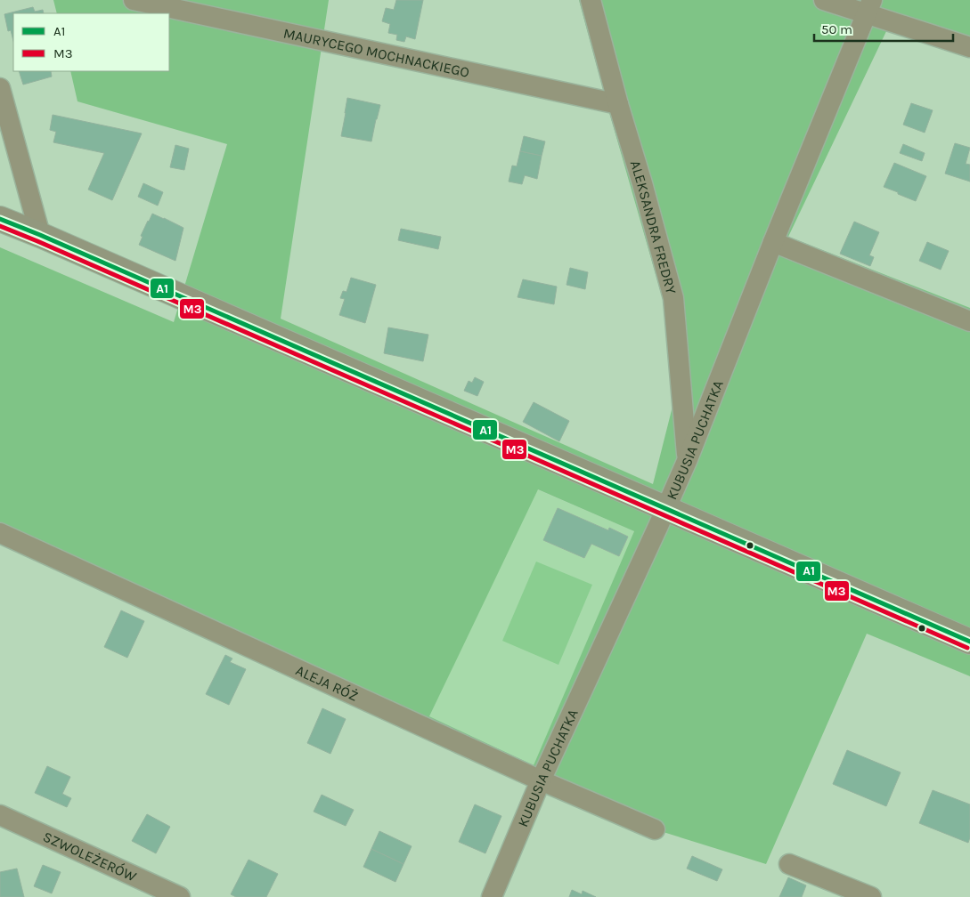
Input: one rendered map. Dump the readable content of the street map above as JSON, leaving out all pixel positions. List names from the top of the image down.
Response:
{
  "streets": {
    "street": [
      "MAURYCEGO MOCHNACKIEGO",
      "ALEKSANDRA FREDRY",
      "KUBUSIA PUCHATKA",
      "ALEJA RÓŻ",
      "SZWOLEŻERÓW"
    ]
  },
  "crossings": [
    ["MAURYCEGO MOCHNACKIEGO", "ALEKSANDRA FREDRY"],
    ["ALEKSANDRA FREDRY", "KUBUSIA PUCHATKA"],
    ["KUBUSIA PUCHATKA", "ALEJA RÓŻ"]
  ],
  "lines": ["transit line A1", "transit line M3"],
  "legend": ["A1", "M3"],
  "scale_bar": "50 m"
}
